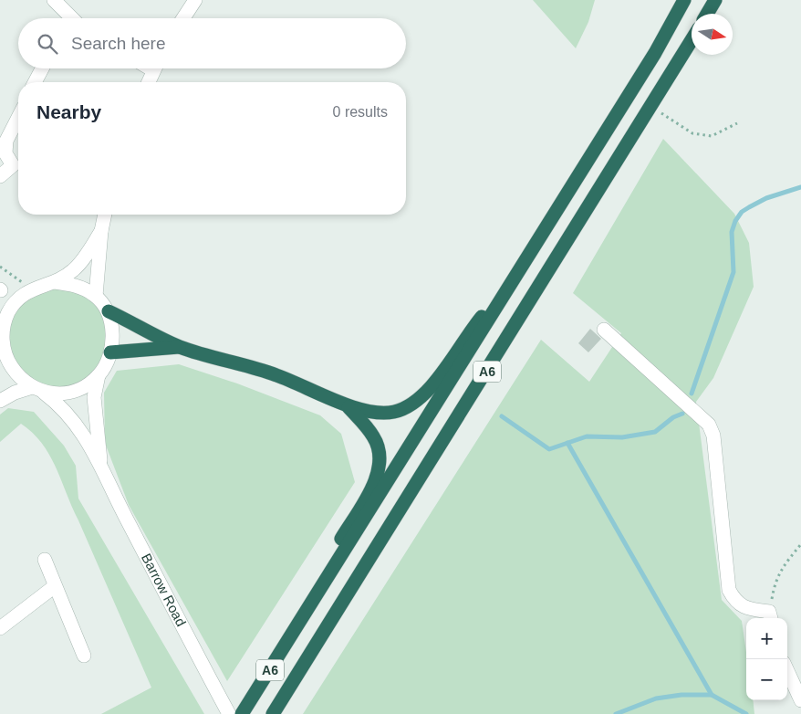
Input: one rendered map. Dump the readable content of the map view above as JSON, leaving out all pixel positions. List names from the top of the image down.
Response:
{
  "streets": {
    "highway": ["A6"],
    "street": ["Barrow Road"]
  },
  "north": "right",
  "page": {
    "search": "Search here",
    "heading": ["Nearby", "0 results"],
    "map_buttons": ["+", "−"]
  }
}
